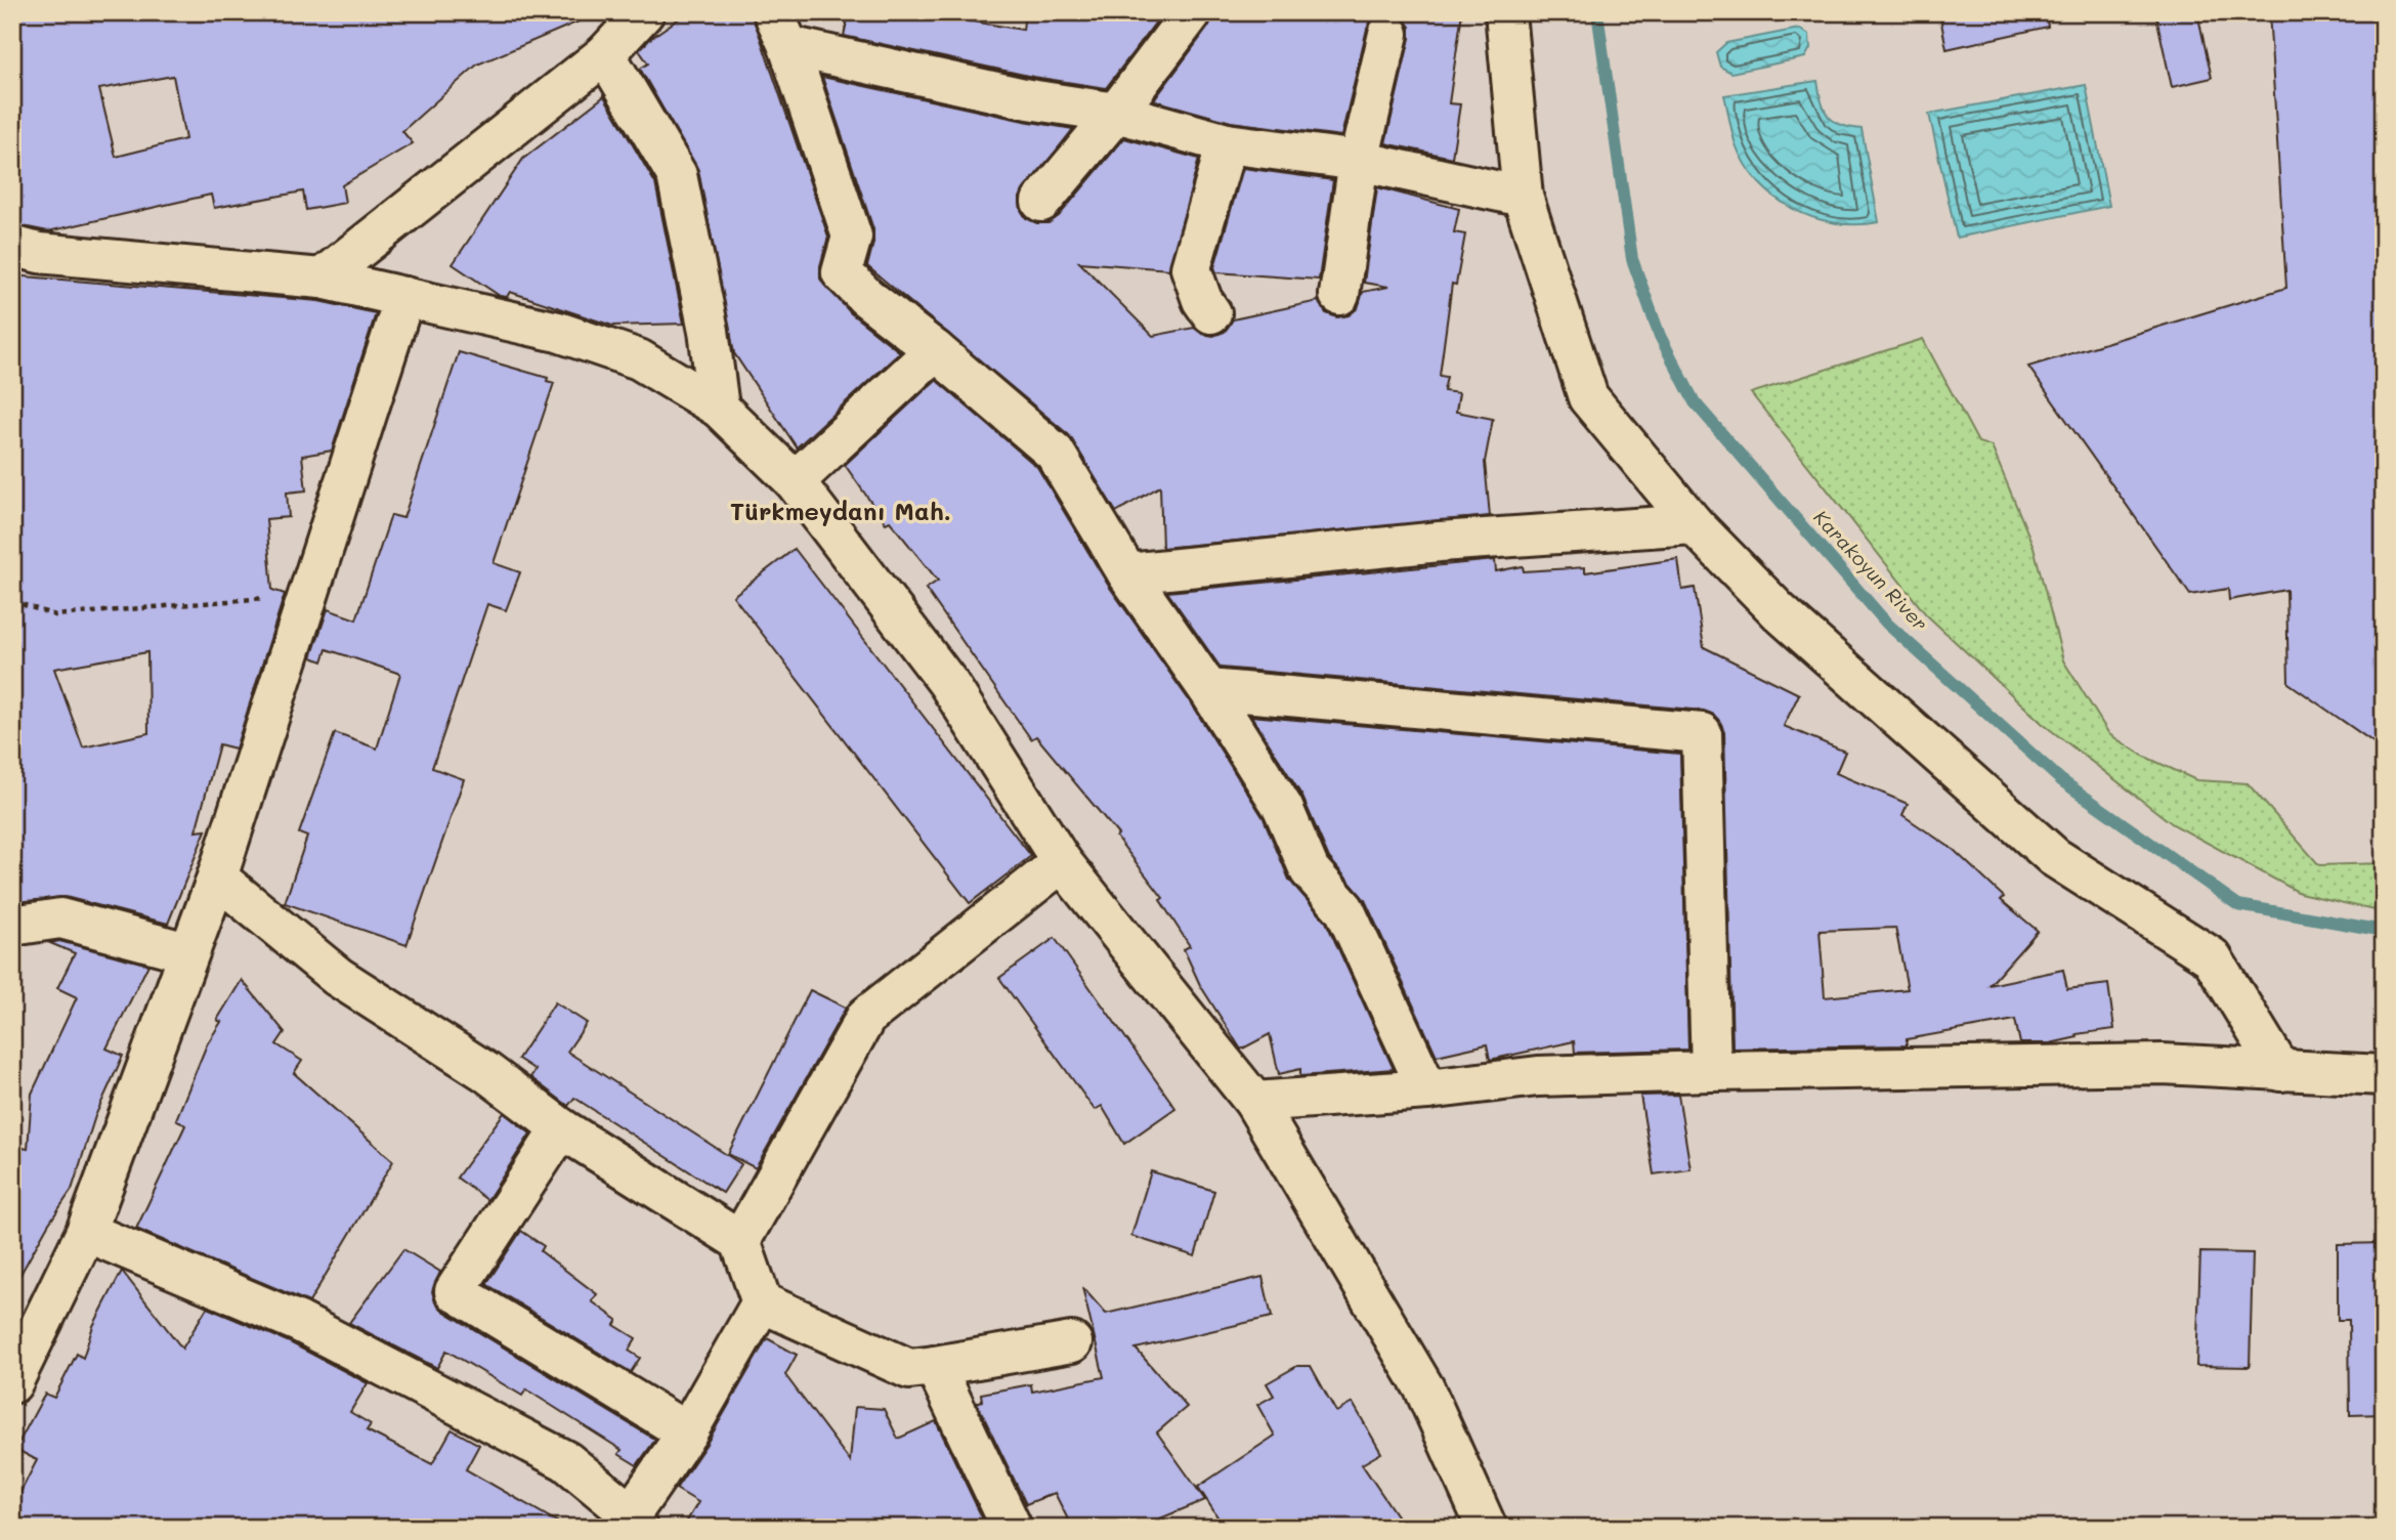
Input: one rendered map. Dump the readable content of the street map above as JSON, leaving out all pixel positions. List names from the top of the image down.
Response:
{
  "districts": ["Türkmeydanı Mah."],
  "water": ["Karakoyun River"]
}
